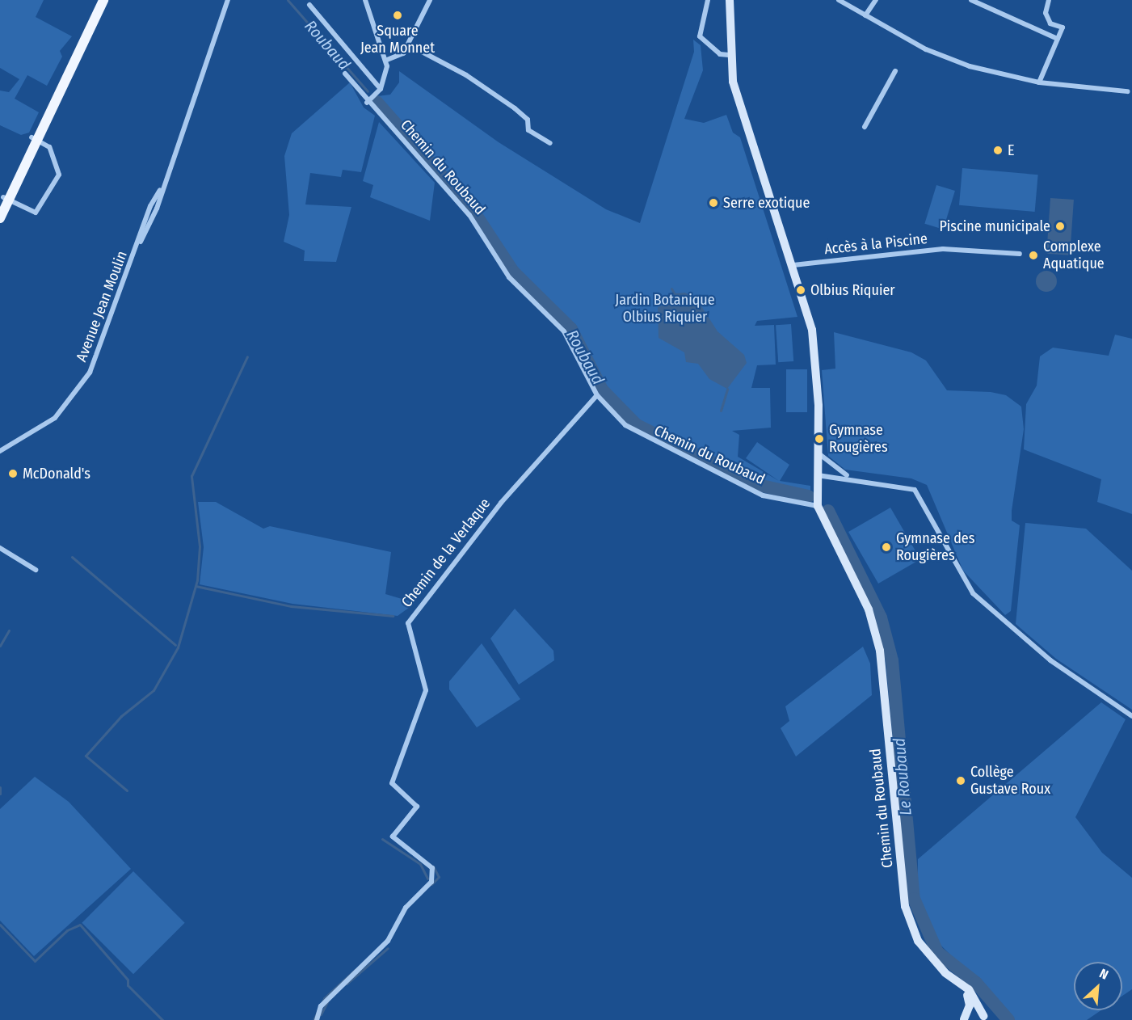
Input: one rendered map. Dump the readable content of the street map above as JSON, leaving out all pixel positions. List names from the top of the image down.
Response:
{
  "streets": {
    "street": [
      "Chemin du Roubaud",
      "Accès à la Piscine",
      "Avenue Jean Moulin",
      "Chemin de la Verlaque"
    ]
  },
  "crossings": [
    ["Chemin du Roubaud", "Chemin de la Verlaque"]
  ],
  "water": ["Roubaud", "Le Roubaud"],
  "parks": ["Jardin Botanique Olbius Riquier"],
  "places": [
    "Square Jean Monnet",
    "E",
    "Serre exotique",
    "Piscine municipale",
    "Complexe Aquatique",
    "Olbius Riquier",
    "Gymnase Rougières",
    "McDonald's",
    "Gymnase des Rougières",
    "Collège Gustave Roux"
  ],
  "north": "top right"
}
